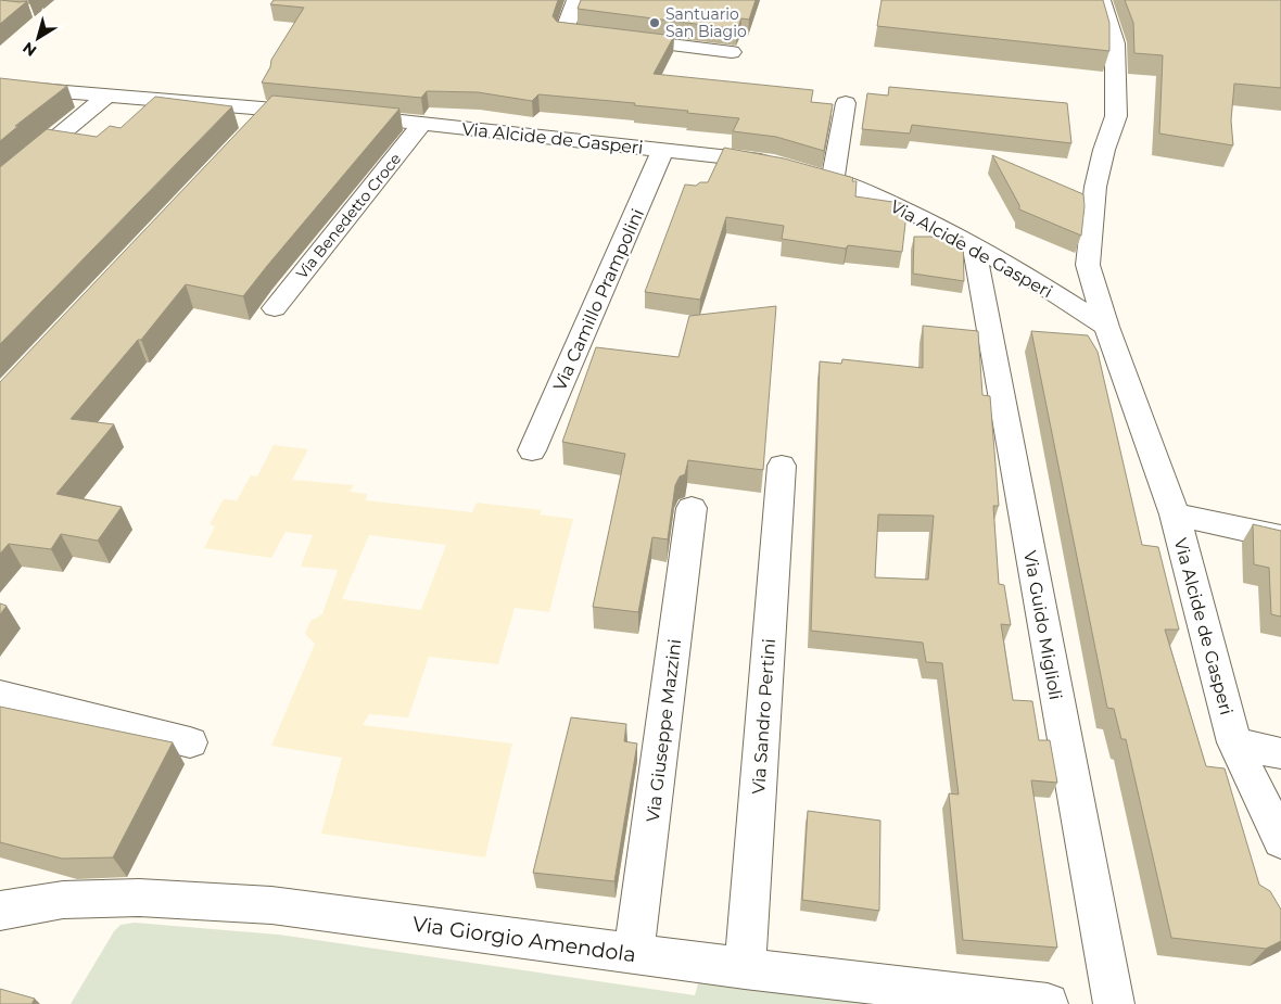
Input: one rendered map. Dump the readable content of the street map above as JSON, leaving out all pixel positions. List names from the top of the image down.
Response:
{
  "streets": {
    "street": [
      "Via Alcide de Gasperi",
      "Via Benedetto Croce",
      "Via Camillo Prampolini",
      "Via Guido Miglioli",
      "Via Sandro Pertini",
      "Via Giuseppe Mazzini",
      "Via Giorgio Amendola"
    ]
  },
  "crossings": [
    ["Via Alcide de Gasperi", "Via Benedetto Croce"],
    ["Via Alcide de Gasperi", "Via Camillo Prampolini"],
    ["Via Alcide de Gasperi", "Via Guido Miglioli"],
    ["Via Sandro Pertini", "Via Giorgio Amendola"],
    ["Via Giuseppe Mazzini", "Via Giorgio Amendola"]
  ],
  "places": ["Santuario San Biagio"],
  "north": "bottom left"
}
